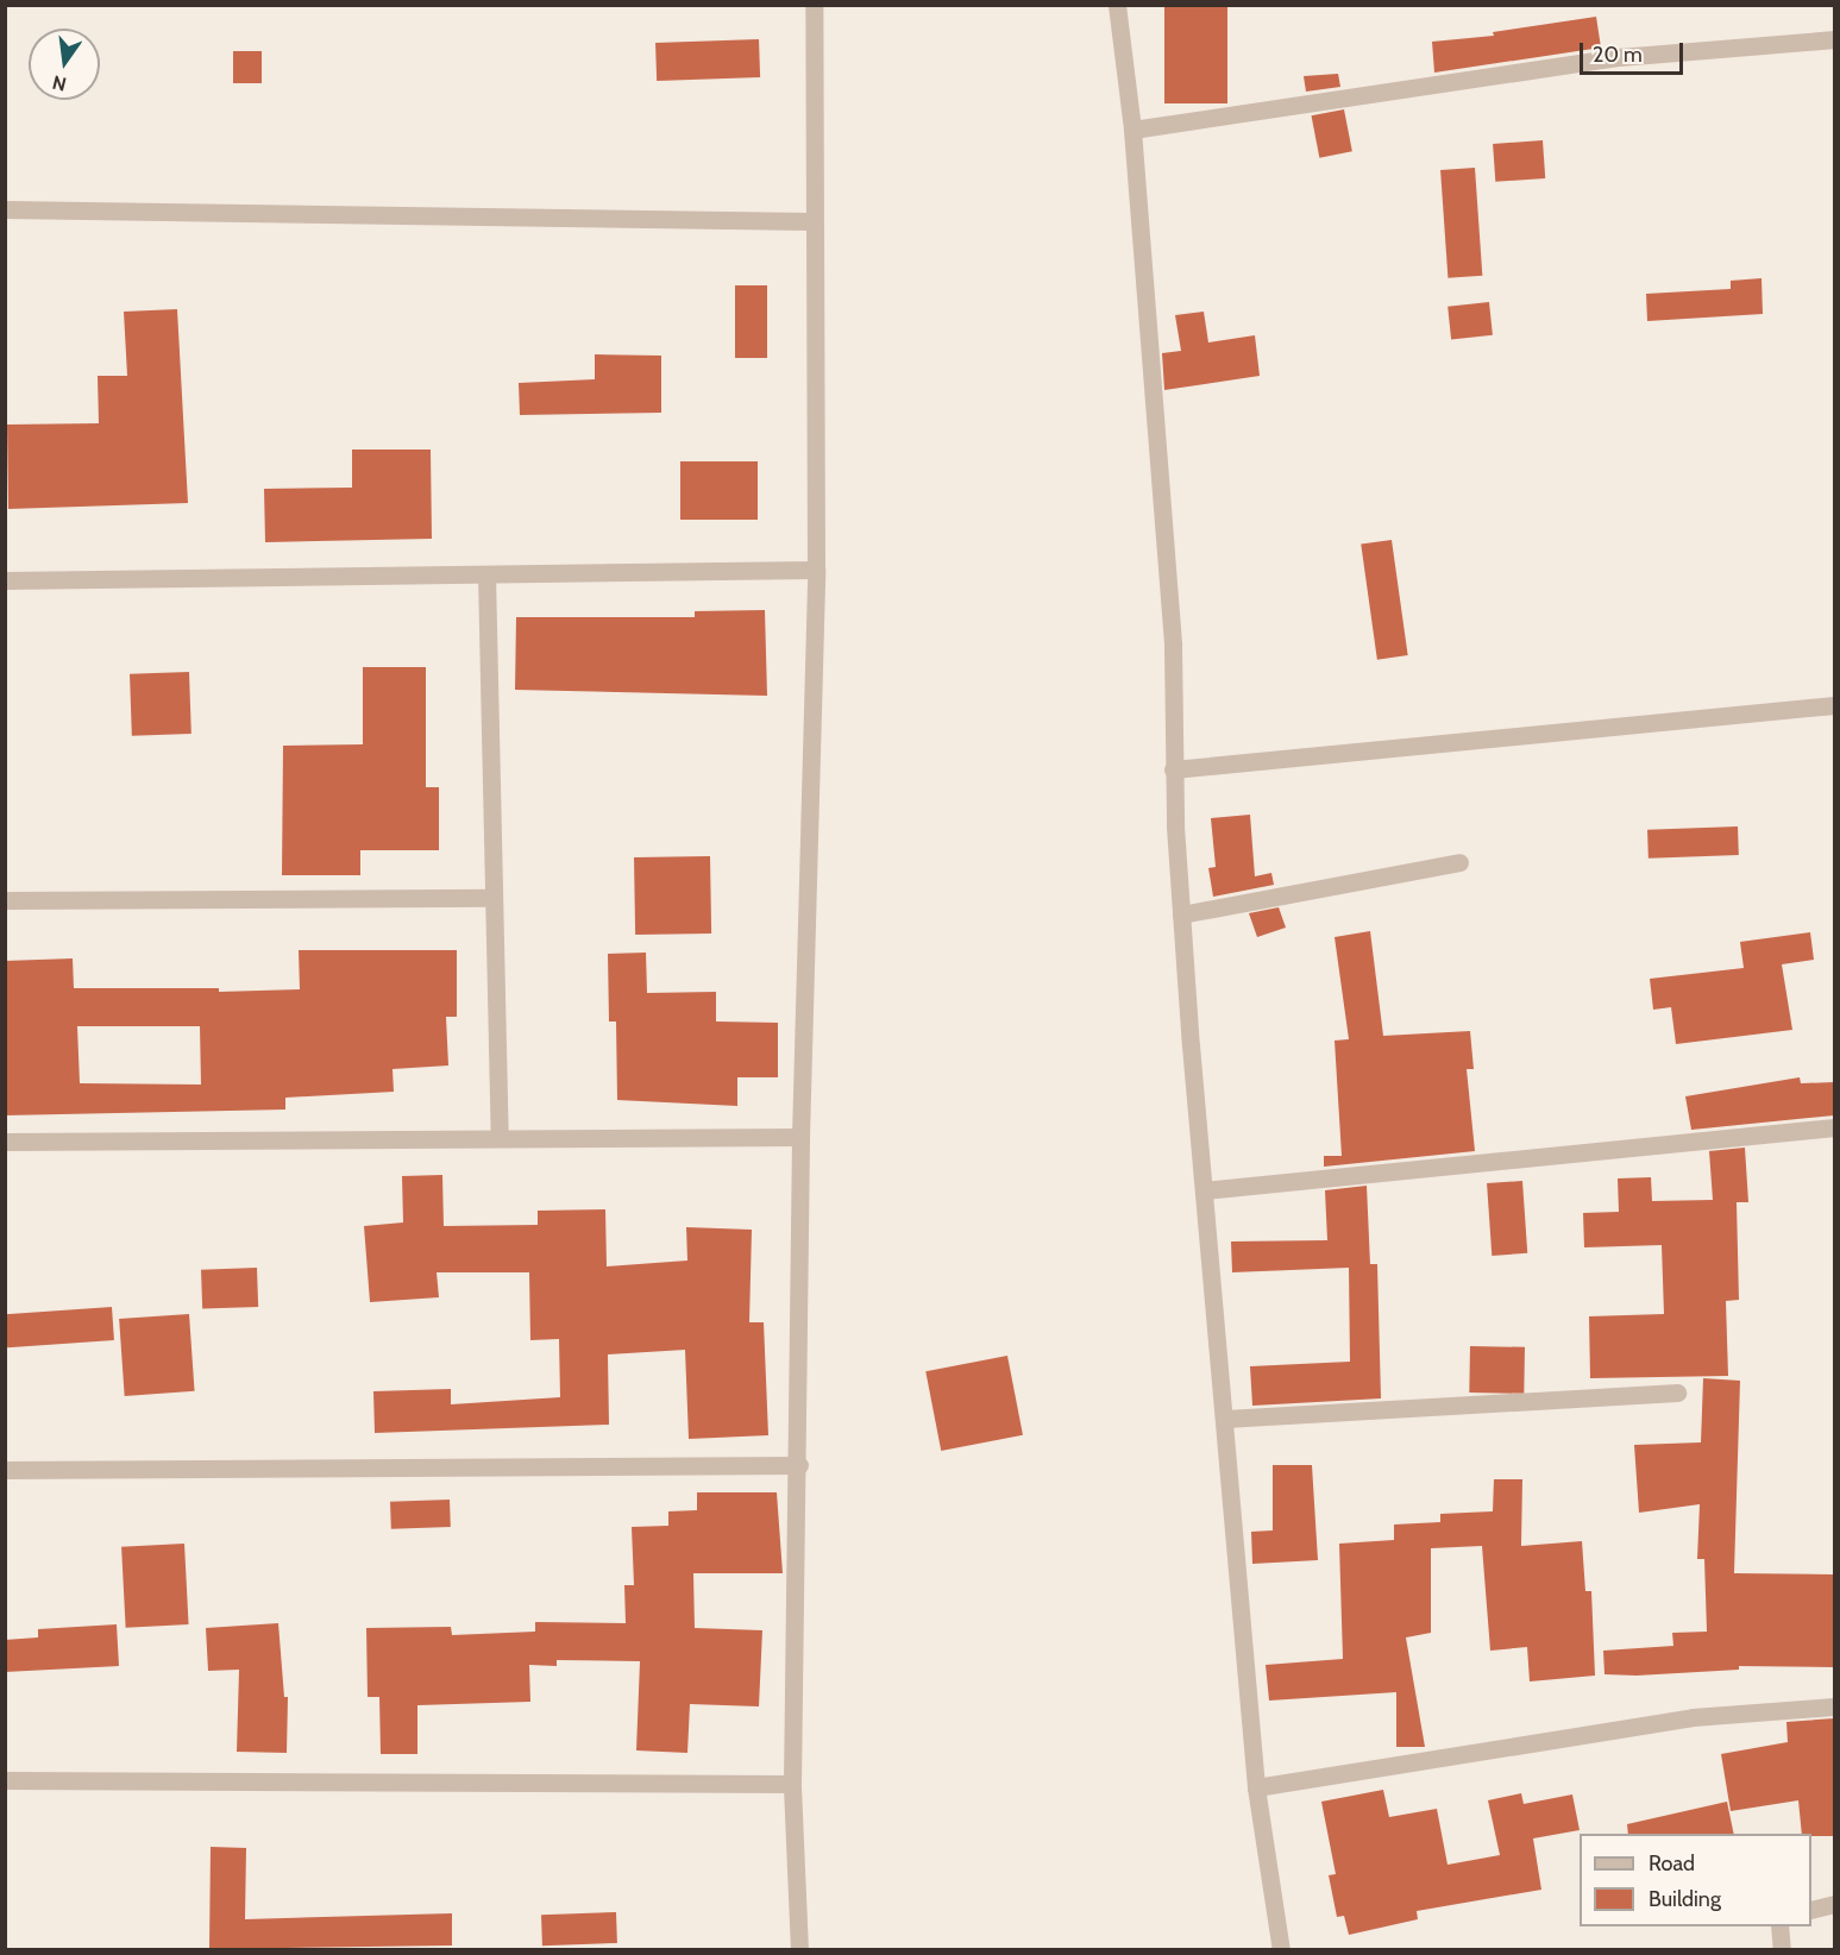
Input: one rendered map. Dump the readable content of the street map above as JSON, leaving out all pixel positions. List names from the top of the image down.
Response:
{
  "legend": ["Road", "Building"],
  "scale_bar": "20 m",
  "north": "bottom"
}
